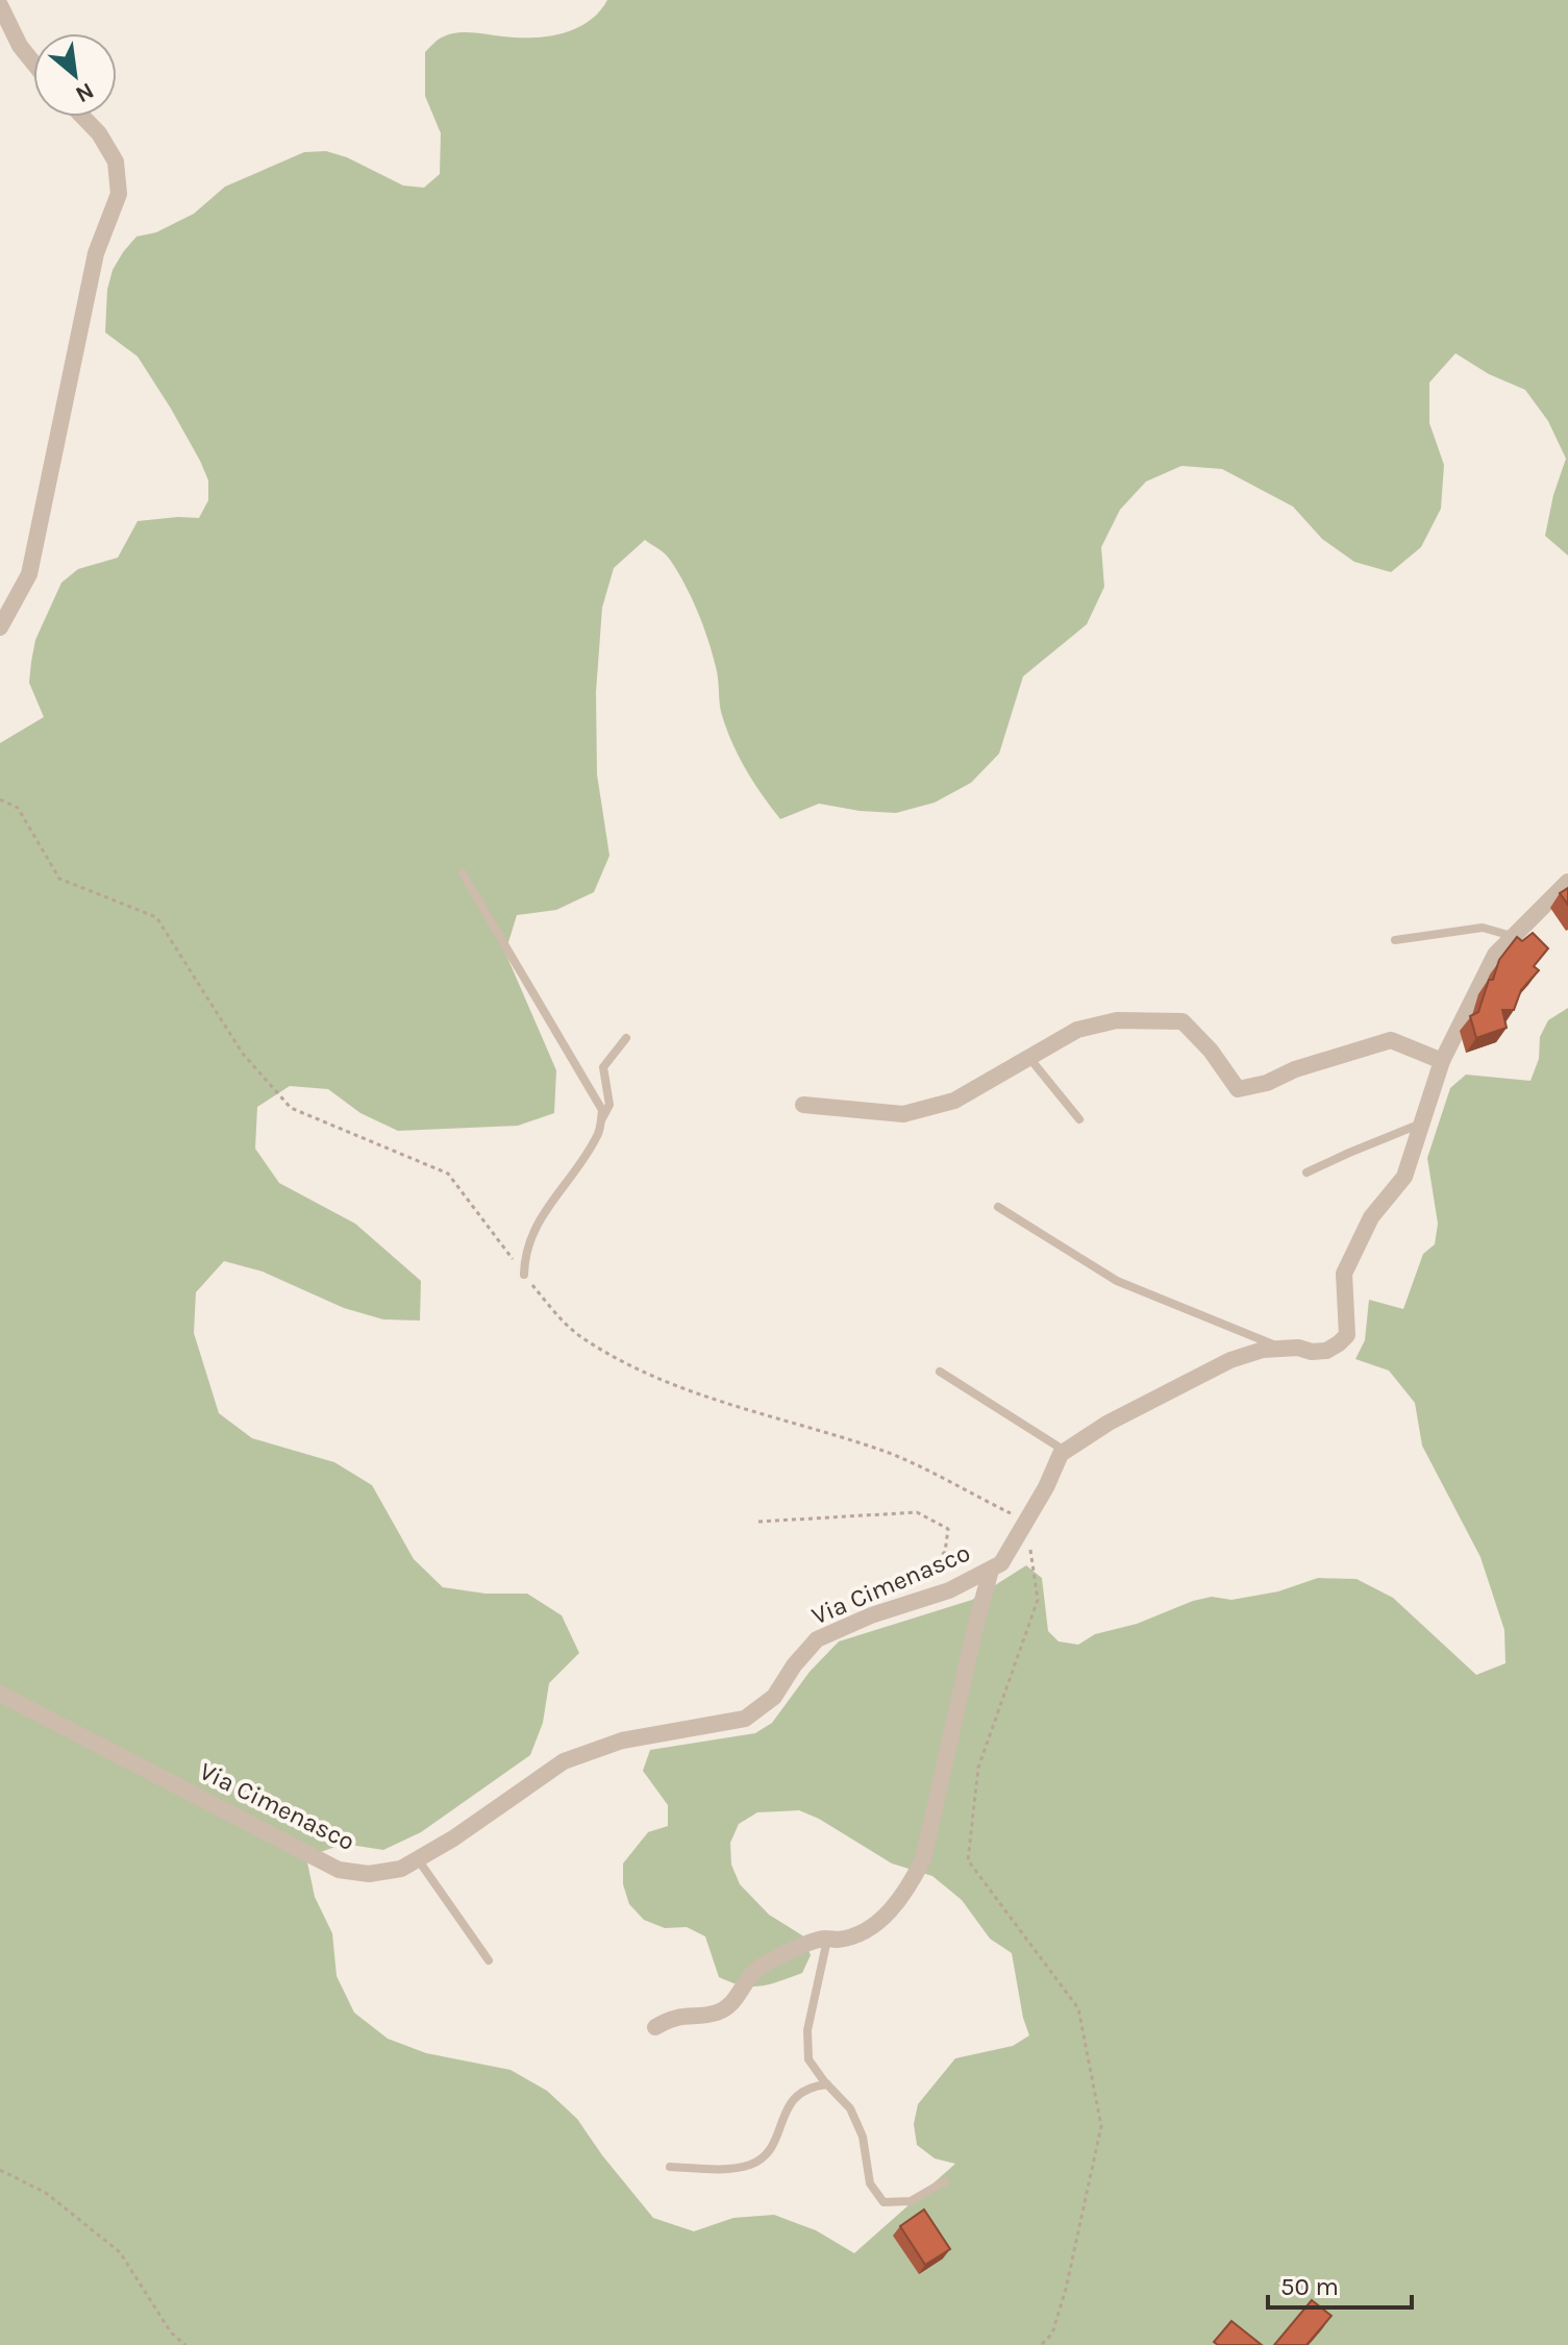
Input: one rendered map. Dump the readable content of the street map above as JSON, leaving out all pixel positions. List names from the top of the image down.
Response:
{
  "streets": {
    "street": ["Via Cimenasco"]
  },
  "scale_bar": "50 m",
  "north": "bottom right"
}
